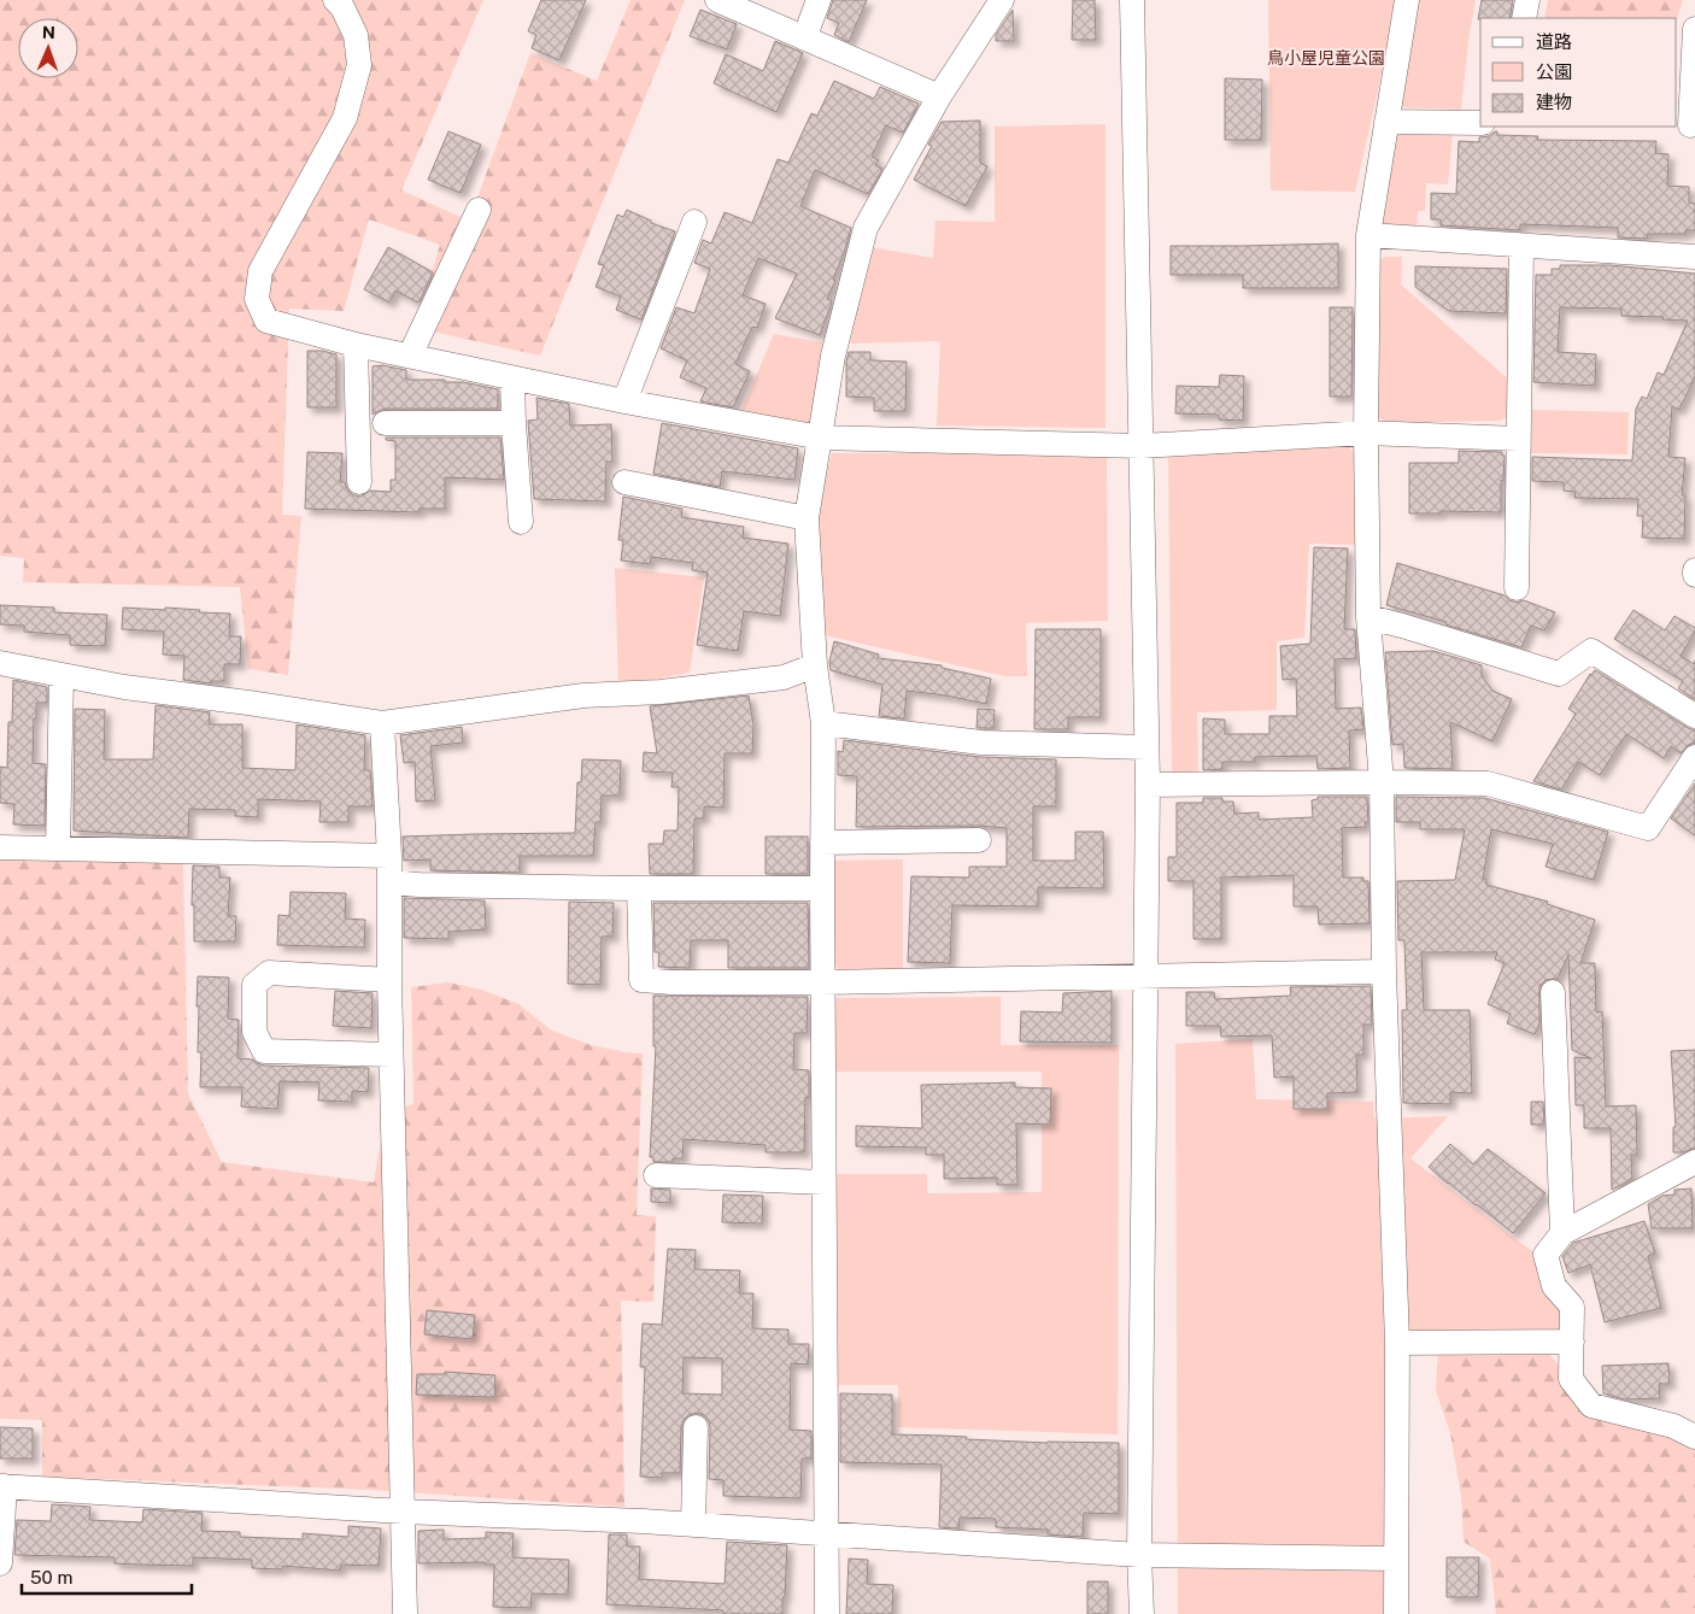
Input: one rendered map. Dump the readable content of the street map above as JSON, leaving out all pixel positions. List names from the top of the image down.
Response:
{
  "parks": ["鳥小屋児童公園"],
  "legend": ["道路", "公園", "建物"],
  "scale_bar": "50 m",
  "north": "top"
}
